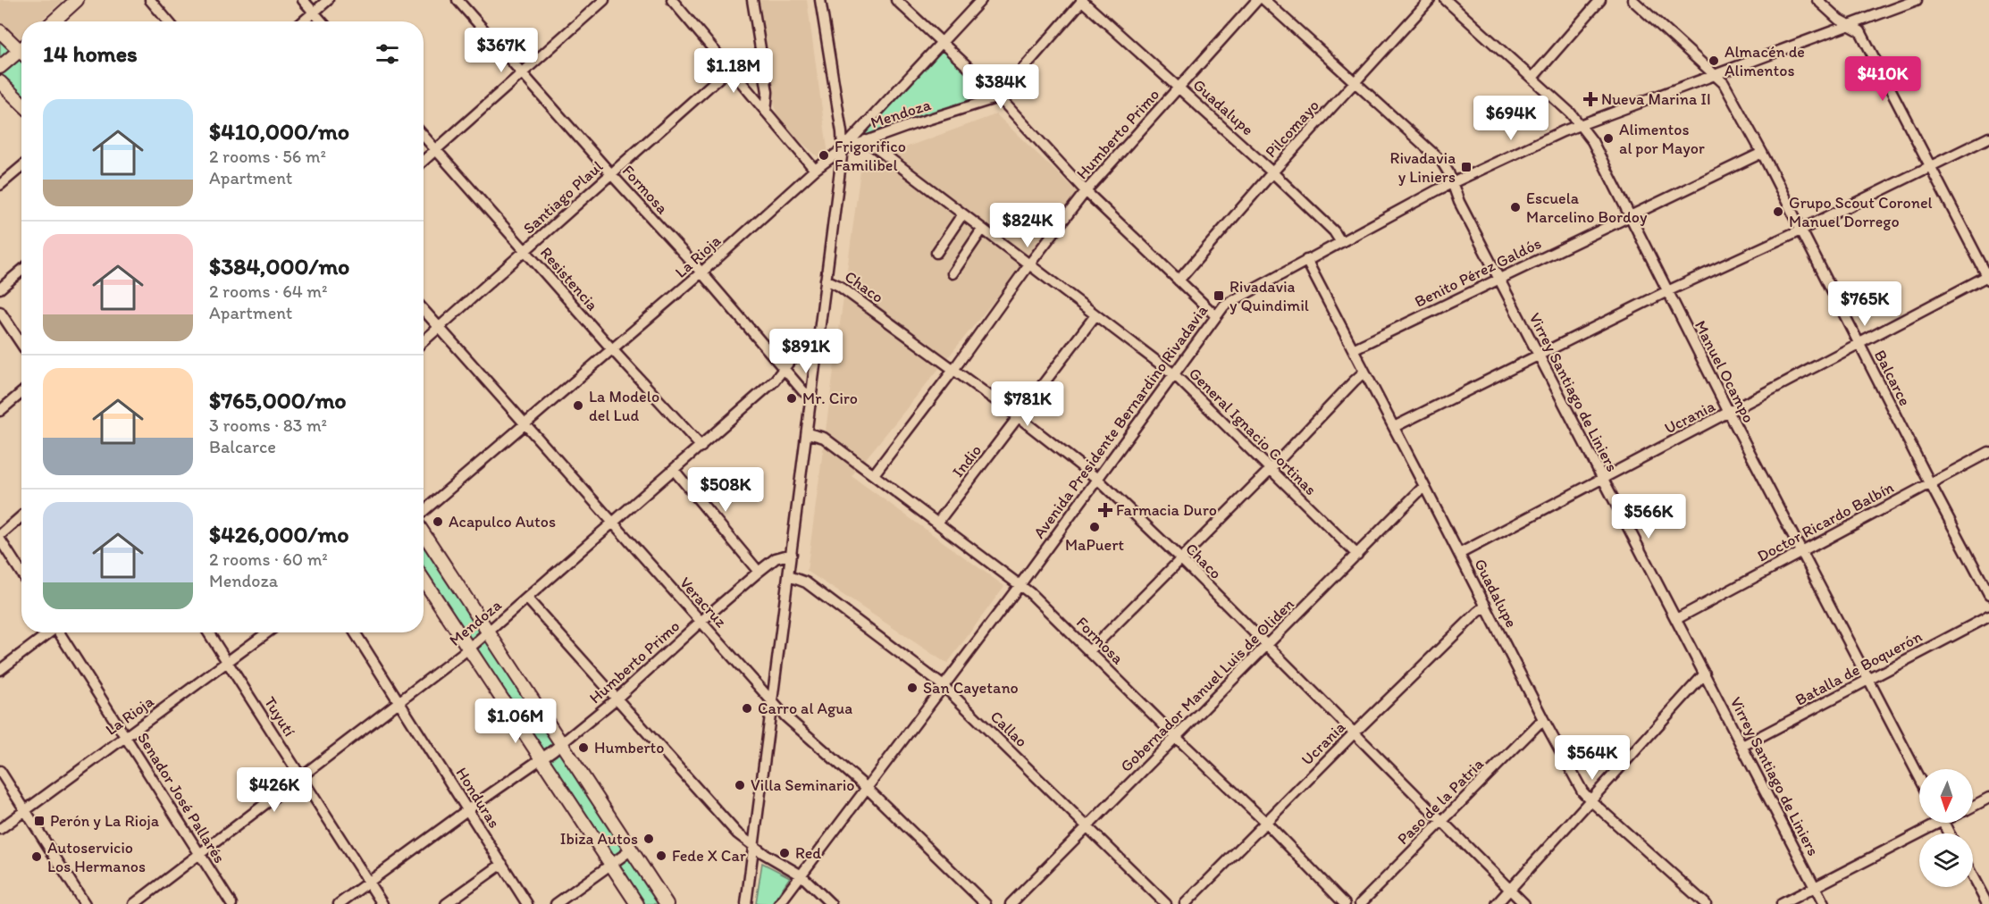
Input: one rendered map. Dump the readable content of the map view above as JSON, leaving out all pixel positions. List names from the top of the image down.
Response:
{
  "streets": {
    "street": [
      "Guadalupe",
      "Mendoza",
      "Pilcomayo",
      "Humberto Primo",
      "Formosa",
      "Santiago Plaul",
      "La Rioja",
      "Benito Pérez Galdós",
      "Resistencia",
      "Chaco",
      "Manuel Ocampo",
      "Balcarce",
      "Virrey Santiago de Liniers",
      "Ucrania",
      "Avenida Presidente Bernardino Rivadavia",
      "General Ignacio Cortinas",
      "Indio",
      "Doctor Ricardo Balbín",
      "Veracruz",
      "Batalla de Boquerón",
      "Gobernador Manuel Luis de Oliden",
      "Tuyutí",
      "Callao",
      "Senador José Pallarés",
      "Honduras",
      "Paso de la Patria"
    ]
  },
  "crossings": [
    ["Guadalupe", "Pilcomayo"],
    ["Guadalupe", "Humberto Primo"],
    ["Guadalupe", "Benito Pérez Galdós"],
    ["Guadalupe", "Ucrania"],
    ["Guadalupe", "Avenida Presidente Bernardino Rivadavia"],
    ["Guadalupe", "Gobernador Manuel Luis de Oliden"],
    ["Guadalupe", "Paso de la Patria"],
    ["Mendoza", "Formosa"],
    ["Mendoza", "La Rioja"],
    ["Mendoza", "Resistencia"],
    ["Mendoza", "General Ignacio Cortinas"],
    ["Mendoza", "Veracruz"],
    ["Mendoza", "Tuyutí"],
    ["Mendoza", "Senador José Pallarés"],
    ["Mendoza", "Honduras"],
    ["Pilcomayo", "Virrey Santiago de Liniers"],
    ["Humberto Primo", "Formosa"],
    ["Humberto Primo", "Chaco"],
    ["Humberto Primo", "General Ignacio Cortinas"],
    ["Humberto Primo", "Veracruz"],
    ["Humberto Primo", "Tuyutí"],
    ["Humberto Primo", "Honduras"],
    ["Formosa", "Santiago Plaul"],
    ["Formosa", "La Rioja"],
    ["Formosa", "Ucrania"],
    ["Formosa", "Avenida Presidente Bernardino Rivadavia"],
    ["Formosa", "Indio"],
    ["Formosa", "Gobernador Manuel Luis de Oliden"],
    ["Santiago Plaul", "Resistencia"],
    ["Santiago Plaul", "Veracruz"],
    ["La Rioja", "Resistencia"],
    ["La Rioja", "Veracruz"],
    ["La Rioja", "Tuyutí"],
    ["La Rioja", "Senador José Pallarés"],
    ["Benito Pérez Galdós", "Manuel Ocampo"],
    ["Benito Pérez Galdós", "Balcarce"],
    ["Benito Pérez Galdós", "Virrey Santiago de Liniers"],
    ["Chaco", "Ucrania"],
    ["Chaco", "Avenida Presidente Bernardino Rivadavia"],
    ["Chaco", "Indio"],
    ["Chaco", "Gobernador Manuel Luis de Oliden"],
    ["Chaco", "Paso de la Patria"],
    ["Manuel Ocampo", "Ucrania"],
    ["Manuel Ocampo", "Avenida Presidente Bernardino Rivadavia"],
    ["Manuel Ocampo", "Doctor Ricardo Balbín"],
    ["Manuel Ocampo", "Batalla de Boquerón"],
    ["Balcarce", "Ucrania"],
    ["Balcarce", "Avenida Presidente Bernardino Rivadavia"],
    ["Balcarce", "Doctor Ricardo Balbín"],
    ["Virrey Santiago de Liniers", "Ucrania"],
    ["Virrey Santiago de Liniers", "Avenida Presidente Bernardino Rivadavia"],
    ["Virrey Santiago de Liniers", "Doctor Ricardo Balbín"],
    ["Virrey Santiago de Liniers", "Batalla de Boquerón"],
    ["Avenida Presidente Bernardino Rivadavia", "General Ignacio Cortinas"],
    ["Avenida Presidente Bernardino Rivadavia", "Veracruz"],
    ["Avenida Presidente Bernardino Rivadavia", "Callao"],
    ["General Ignacio Cortinas", "Indio"],
    ["General Ignacio Cortinas", "Gobernador Manuel Luis de Oliden"],
    ["Gobernador Manuel Luis de Oliden", "Callao"]
  ],
  "places": {
    "other": [
      "Almacén de Alimentos",
      "Alimentos al por Mayor",
      "Frigorifico Familibel",
      "Escuela Marcelino Bordoy",
      "Grupo Scout Coronel Manuel Dorrego",
      "Mr. Ciro",
      "La Modelo del Lud",
      "Acapulco Autos",
      "MaPuert",
      "San Cayetano",
      "Carro al Agua",
      "Humberto",
      "Villa Seminario",
      "Ibiza Autos",
      "Red",
      "Fede X Car",
      "Autoservicio Los Hermanos"
    ],
    "health": ["Nueva Marina II", "Farmacia Duro"],
    "transit": ["Rivadavia y Liniers", "Rivadavia y Quindimil", "Perón y La Rioja"]
  },
  "north": "bottom",
  "page": {
    "heading": "14 homes",
    "price": [
      "$367K",
      "$1.18M",
      "$410K",
      "$384K",
      "$694K",
      "$824K",
      "$765K",
      "$891K",
      "$781K",
      "$508K",
      "$566K",
      "$1.06M",
      "$564K",
      "$426K"
    ],
    "list": [
      {
        "name": "$410,000/mo",
        "note": "2 rooms · 56 m² · Apartment"
      },
      {
        "name": "$384,000/mo",
        "note": "2 rooms · 64 m² · Apartment"
      },
      {
        "name": "$765,000/mo",
        "note": "3 rooms · 83 m² · Balcarce"
      },
      {
        "name": "$426,000/mo",
        "note": "2 rooms · 60 m² · Mendoza"
      }
    ]
  }
}
